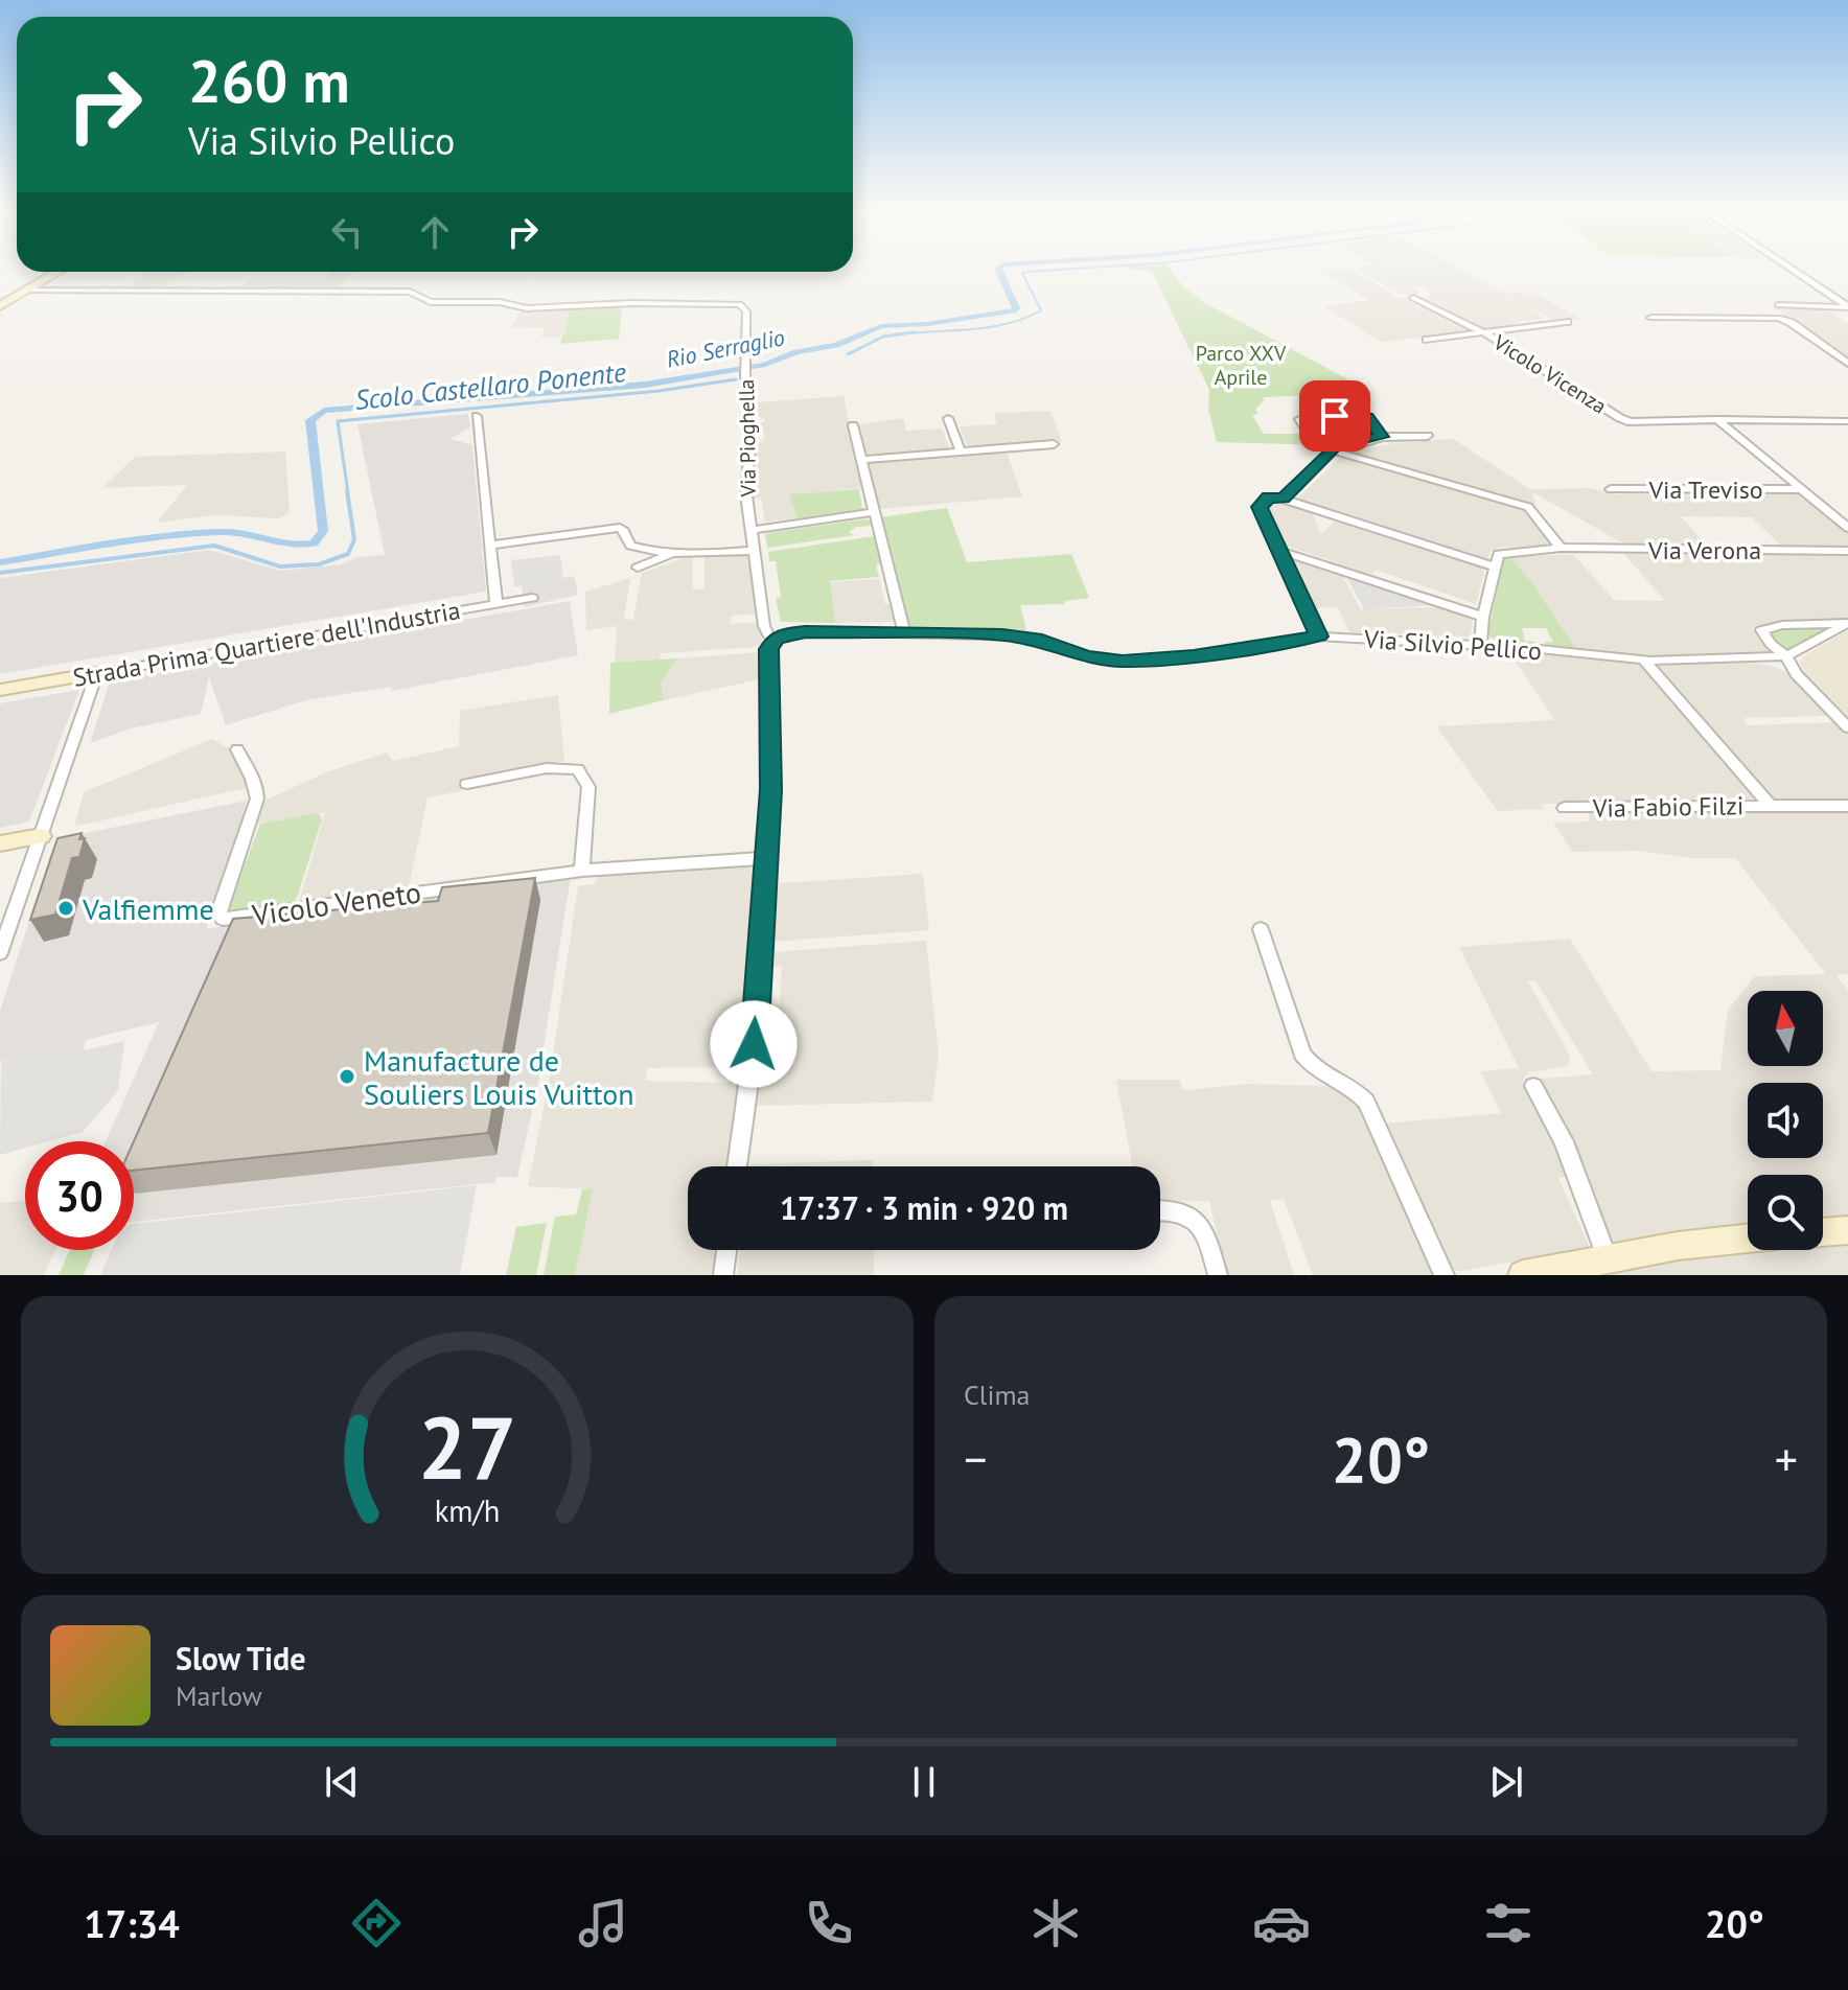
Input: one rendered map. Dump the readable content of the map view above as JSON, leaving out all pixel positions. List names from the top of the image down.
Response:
{
  "streets": {
    "street": [
      "Vicolo Vicenza",
      "Via Pioghella",
      "Via Treviso",
      "Via Verona",
      "Strada Prima Quartiere dell'Industria",
      "Via Silvio Pellico",
      "Via Fabio Filzi",
      "Vicolo Veneto"
    ]
  },
  "crossings": [
    ["Via Pioghella", "Via Silvio Pellico"],
    ["Via Pioghella", "Vicolo Veneto"],
    ["Via Silvio Pellico", "Via Fabio Filzi"]
  ],
  "water": ["Rio Serraglio", "Scolo Castellaro Ponente"],
  "parks": ["Parco XXV Aprile"],
  "places": ["Valfiemme", "Manufacture de Souliers Louis Vuitton"],
  "north": "top",
  "page": {
    "turn": ["260 m", "Via Silvio Pellico"],
    "limit": "30",
    "trip": "17:37 · 3 min · 920 m",
    "tile": "Clima",
    "heat": ["−", "20°", "+"],
    "song": ["Slow Tide", "Marlow"],
    "tabs": ["17:34", "20°"],
    "gauge": ["27", "km/h"]
  }
}
